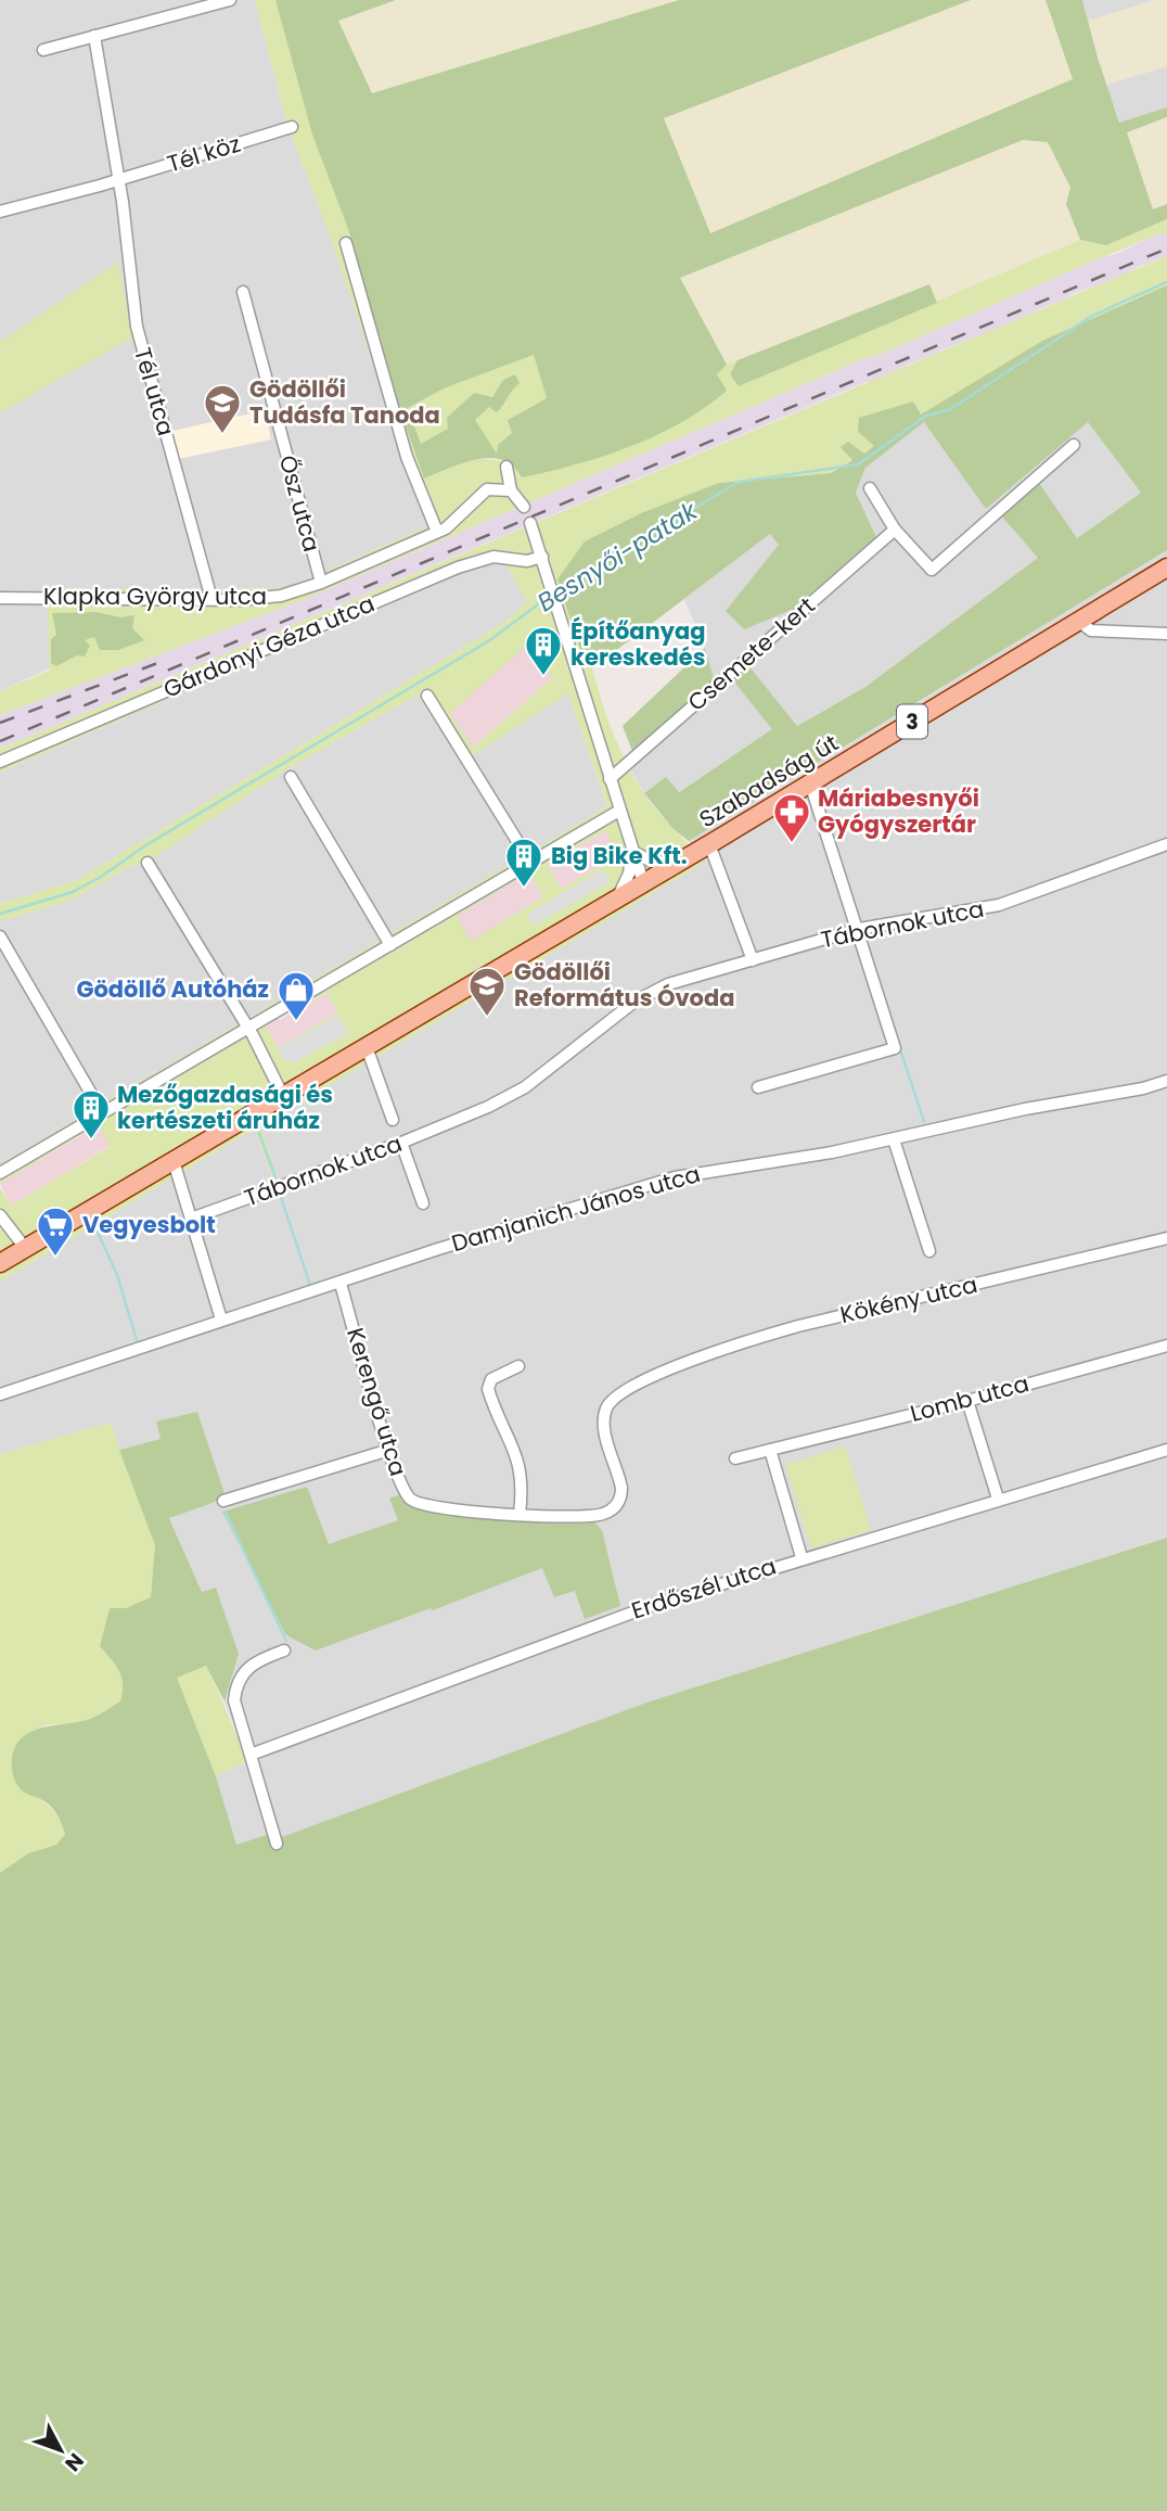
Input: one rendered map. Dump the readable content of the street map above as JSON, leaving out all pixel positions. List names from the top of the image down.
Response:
{
  "streets": {
    "main road": ["3", "Szabadság út"],
    "street": [
      "Tél köz",
      "Tél utca",
      "Ősz utca",
      "Klapka György utca",
      "Gárdonyi Géza utca",
      "Csemete-kert",
      "Tábornok utca",
      "Damjanich János utca",
      "Kökény utca",
      "Lomb utca",
      "Kerengő utca",
      "Erdőszél utca"
    ]
  },
  "crossings": [
    ["Tél köz", "Tél utca"],
    ["Tél utca", "Klapka György utca"],
    ["Ősz utca", "Klapka György utca"],
    ["Damjanich János utca", "Kerengő utca"],
    ["Kökény utca", "Kerengő utca"]
  ],
  "water": ["Besnyői-patak"],
  "places": {
    "school or university": ["Gödöllői Tudásfa Tanoda", "Gödöllői Református Óvoda"],
    "building": ["Építőanyag kereskedés", "Big Bike Kft.", "Mezőgazdasági és kertészeti áruház"],
    "pharmacy": ["Máriabesnyői Gyógyszertár"],
    "shop": ["Gödöllő Autóház"],
    "supermarket": ["Vegyesbolt"]
  },
  "north": "bottom right"
}
